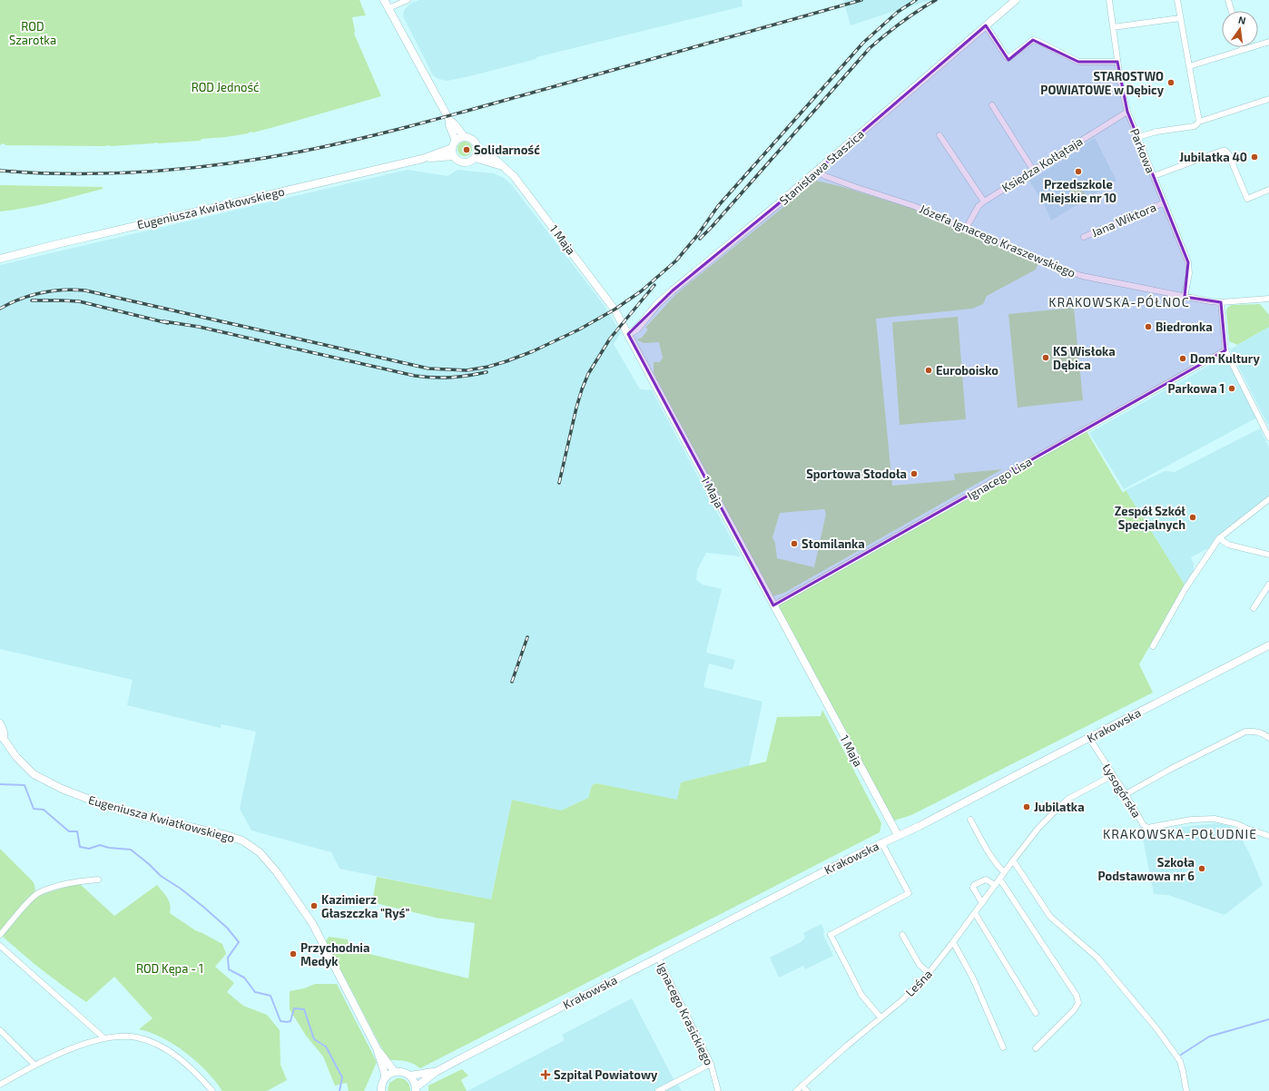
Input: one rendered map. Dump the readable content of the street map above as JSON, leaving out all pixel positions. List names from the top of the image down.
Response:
{
  "streets": {
    "street": [
      "Parkowa",
      "Księdza Kołłątaja",
      "Stanisława Staszica",
      "Eugeniusza Kwiatkowskiego",
      "Jana Wiktora",
      "1 Maja",
      "Józefa Ignacego Kraszewskiego",
      "Ignacego Lisa",
      "Krakowska",
      "Łysogórska",
      "Leśna",
      "Ignacego Krasickiego"
    ]
  },
  "crossings": [
    ["Parkowa", "Księdza Kołłątaja"],
    ["Parkowa", "Jana Wiktora"],
    ["Parkowa", "Józefa Ignacego Kraszewskiego"],
    ["Księdza Kołłątaja", "Józefa Ignacego Kraszewskiego"],
    ["Stanisława Staszica", "1 Maja"],
    ["Stanisława Staszica", "Józefa Ignacego Kraszewskiego"],
    ["Eugeniusza Kwiatkowskiego", "1 Maja"],
    ["1 Maja", "Ignacego Lisa"],
    ["1 Maja", "Krakowska"],
    ["Krakowska", "Łysogórska"],
    ["Krakowska", "Ignacego Krasickiego"],
    ["Łysogórska", "Leśna"]
  ],
  "districts": ["KRAKOWSKA-PÓŁNOC", "KRAKOWSKA-POŁUDNIE"],
  "parks": ["ROD Szarotka", "ROD Jedność", "ROD Kępa - 1"],
  "places": {
    "other": [
      "STAROSTWO POWIATOWE w Dębicy",
      "Solidarność",
      "Jubilatka 40",
      "Przedszkole Miejskie nr 10",
      "Biedronka",
      "KS Wisłoka Dębica",
      "Dom Kultury",
      "Euroboisko",
      "Parkowa 1",
      "Sportowa Stodoła",
      "Zespół Szkół Specjalnych",
      "Stomilanka",
      "Jubilatka",
      "Szkoła Podstawowa nr 6",
      "Kazimierz Głaszczka \"Ryś\"",
      "Przychodnia Medyk"
    ],
    "health": ["Szpital Powiatowy"]
  },
  "north": "top"
}
